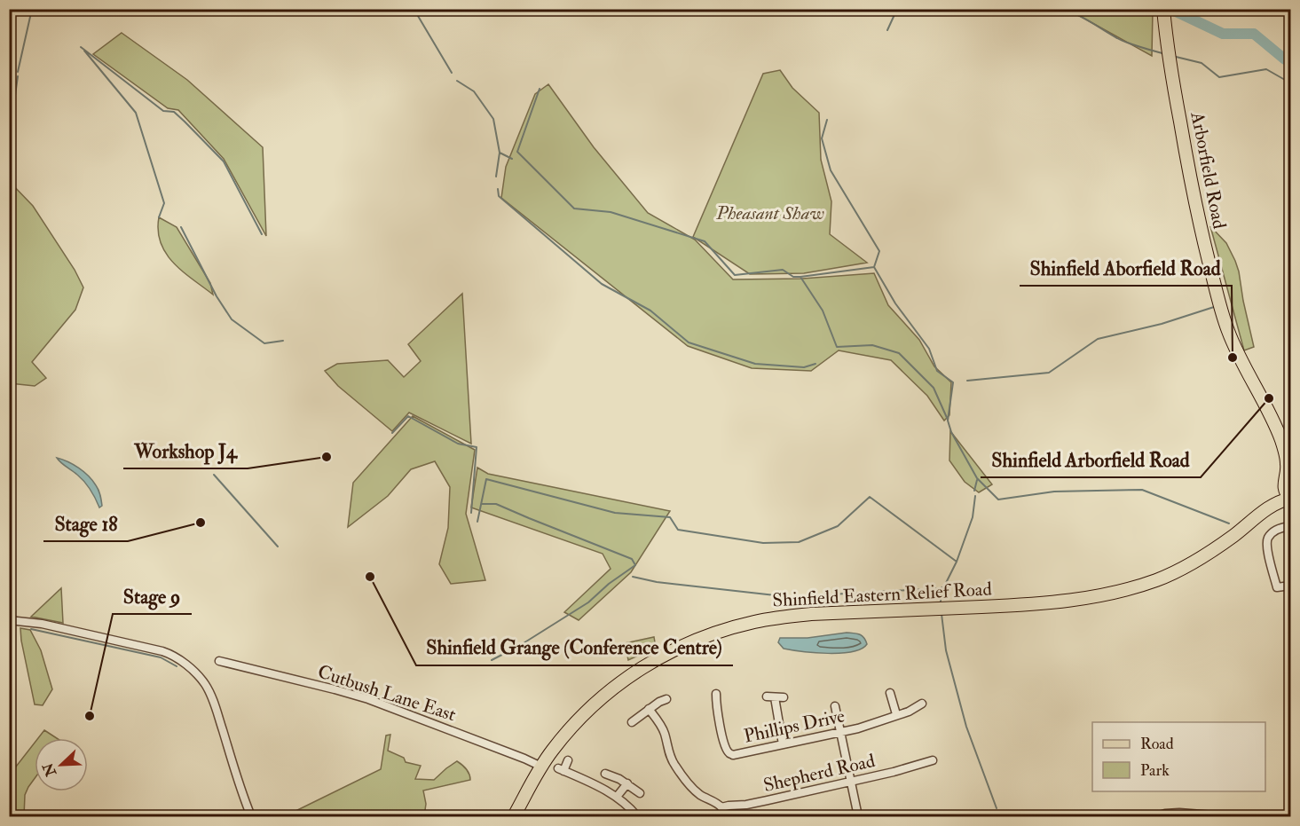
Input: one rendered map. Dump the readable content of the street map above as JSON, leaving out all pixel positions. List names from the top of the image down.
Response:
{
  "streets": {
    "main road": ["Arborfield Road", "Shinfield Eastern Relief Road"],
    "street": ["Cutbush Lane East", "Phillips Drive", "Shepherd Road"]
  },
  "crossings": [
    ["Arborfield Road", "Shinfield Eastern Relief Road"],
    ["Shinfield Eastern Relief Road", "Cutbush Lane East"]
  ],
  "parks": ["Pheasant Shaw"],
  "places": [
    "Shinfield Aborfield Road",
    "Shinfield Arborfield Road",
    "Workshop J4",
    "Stage 18",
    "Shinfield Grange (Conference Centre)",
    "Stage 9"
  ],
  "legend": ["Road", "Park"],
  "north": "bottom left"
}
